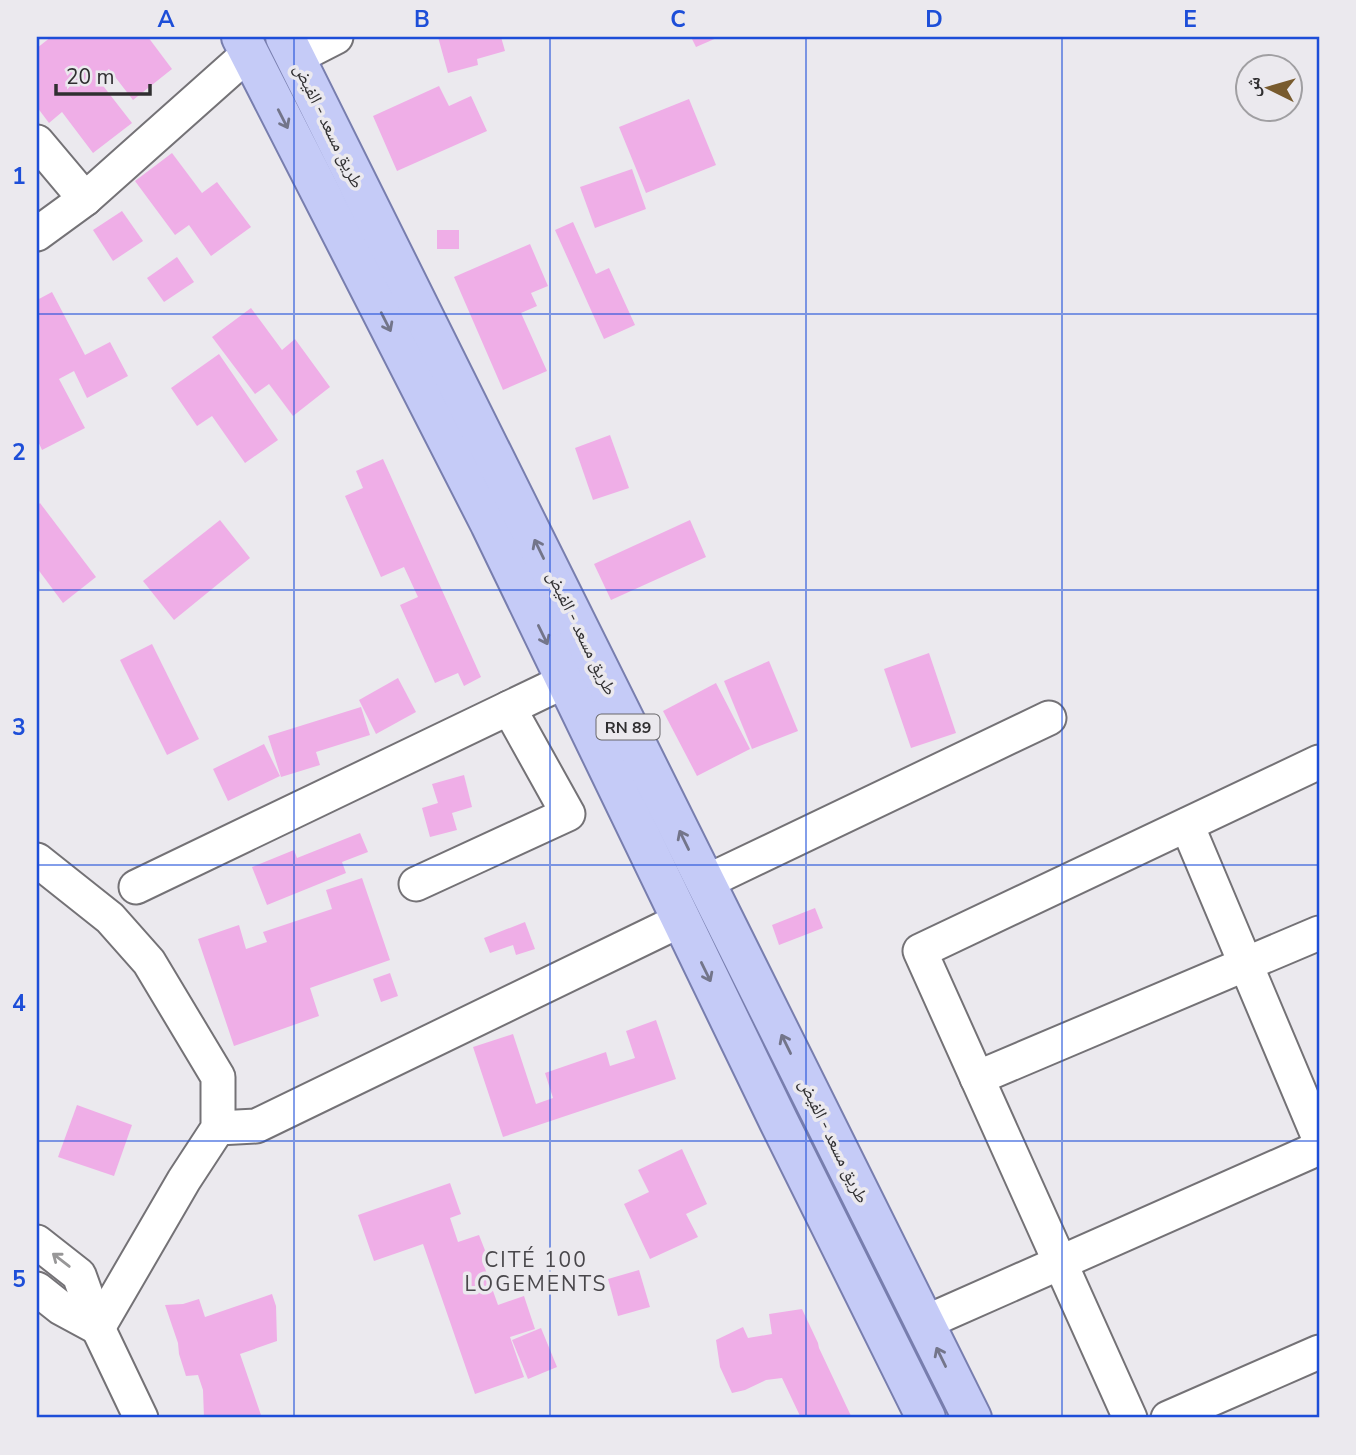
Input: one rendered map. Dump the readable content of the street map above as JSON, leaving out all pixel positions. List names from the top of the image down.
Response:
{
  "streets": {
    "main road": ["طريق مسعد - الفيض", "RN 89"]
  },
  "districts": ["CITÉ 100 LOGEMENTS"],
  "scale_bar": "20 m",
  "north": "left",
  "grid": {
    "columns": [
      "A",
      "B",
      "C",
      "D",
      "E"
    ],
    "rows": [
      "1",
      "2",
      "3",
      "4",
      "5"
    ]
  }
}
